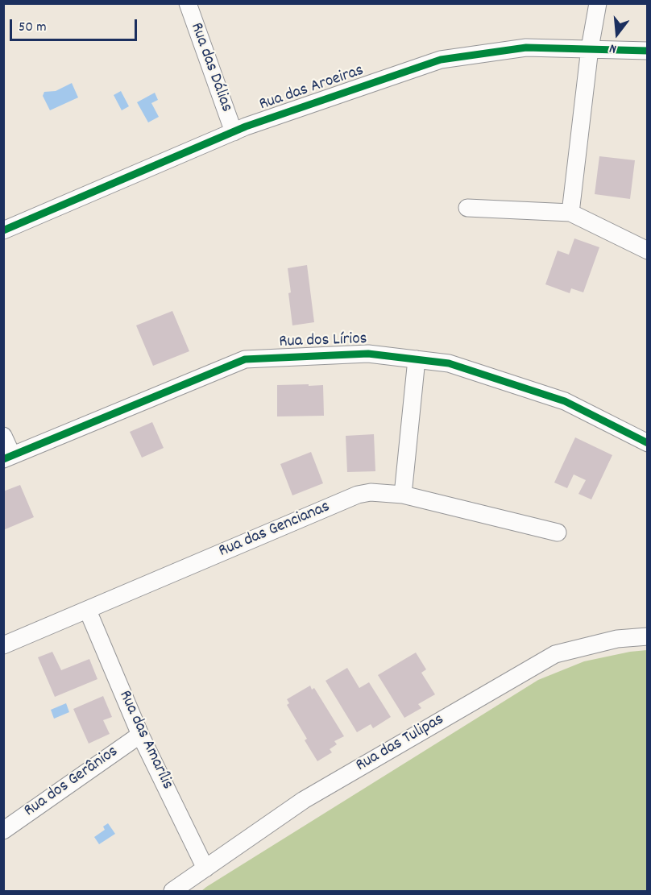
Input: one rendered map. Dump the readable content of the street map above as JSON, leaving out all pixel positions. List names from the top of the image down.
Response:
{
  "streets": {
    "street": [
      "Rua das Dálias",
      "Rua das Aroeiras",
      "Rua dos Lírios",
      "Rua das Gencianas",
      "Rua das Amarílis",
      "Rua das Tulipas",
      "Rua dos Gerânios"
    ]
  },
  "crossings": [
    ["Rua das Dálias", "Rua das Aroeiras"],
    ["Rua das Gencianas", "Rua das Amarílis"],
    ["Rua das Amarílis", "Rua das Tulipas"],
    ["Rua das Amarílis", "Rua dos Gerânios"]
  ],
  "scale_bar": "50 m",
  "north": "bottom"
}
